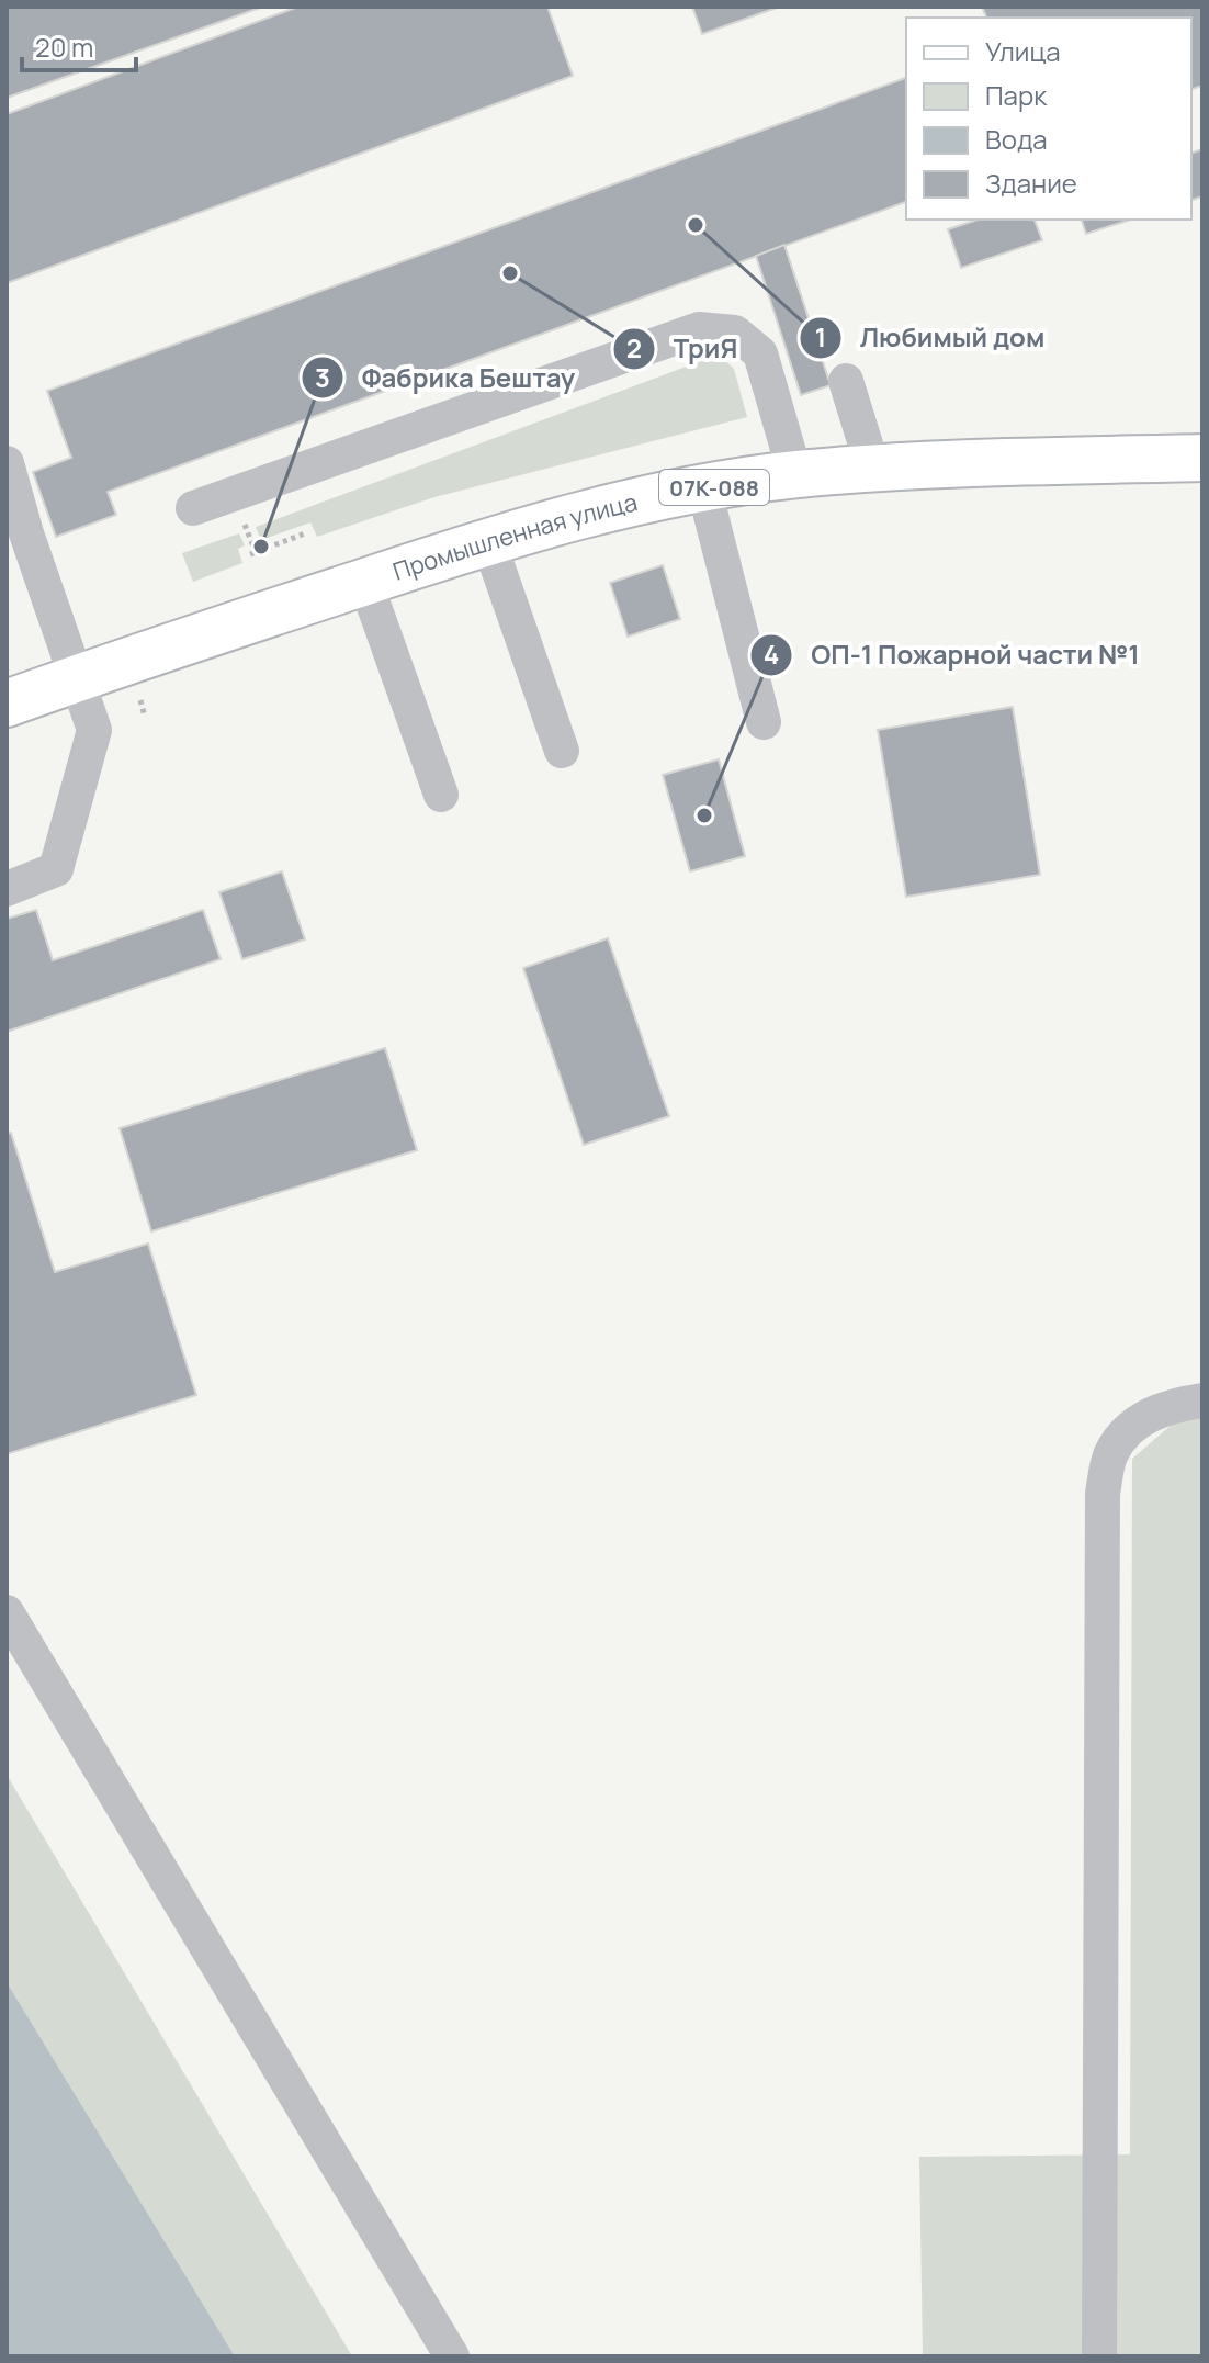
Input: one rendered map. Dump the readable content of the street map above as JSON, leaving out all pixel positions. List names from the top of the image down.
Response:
{
  "streets": {
    "main road": ["07К-088", "Промышленная улица"]
  },
  "places": [
    "Любимый дом",
    "ТриЯ",
    "Фабрика Бештау",
    "ОП-1 Пожарной части №1"
  ],
  "legend": [
    "Улица",
    "Парк",
    "Вода",
    "Здание"
  ],
  "scale_bar": "20 m"
}
